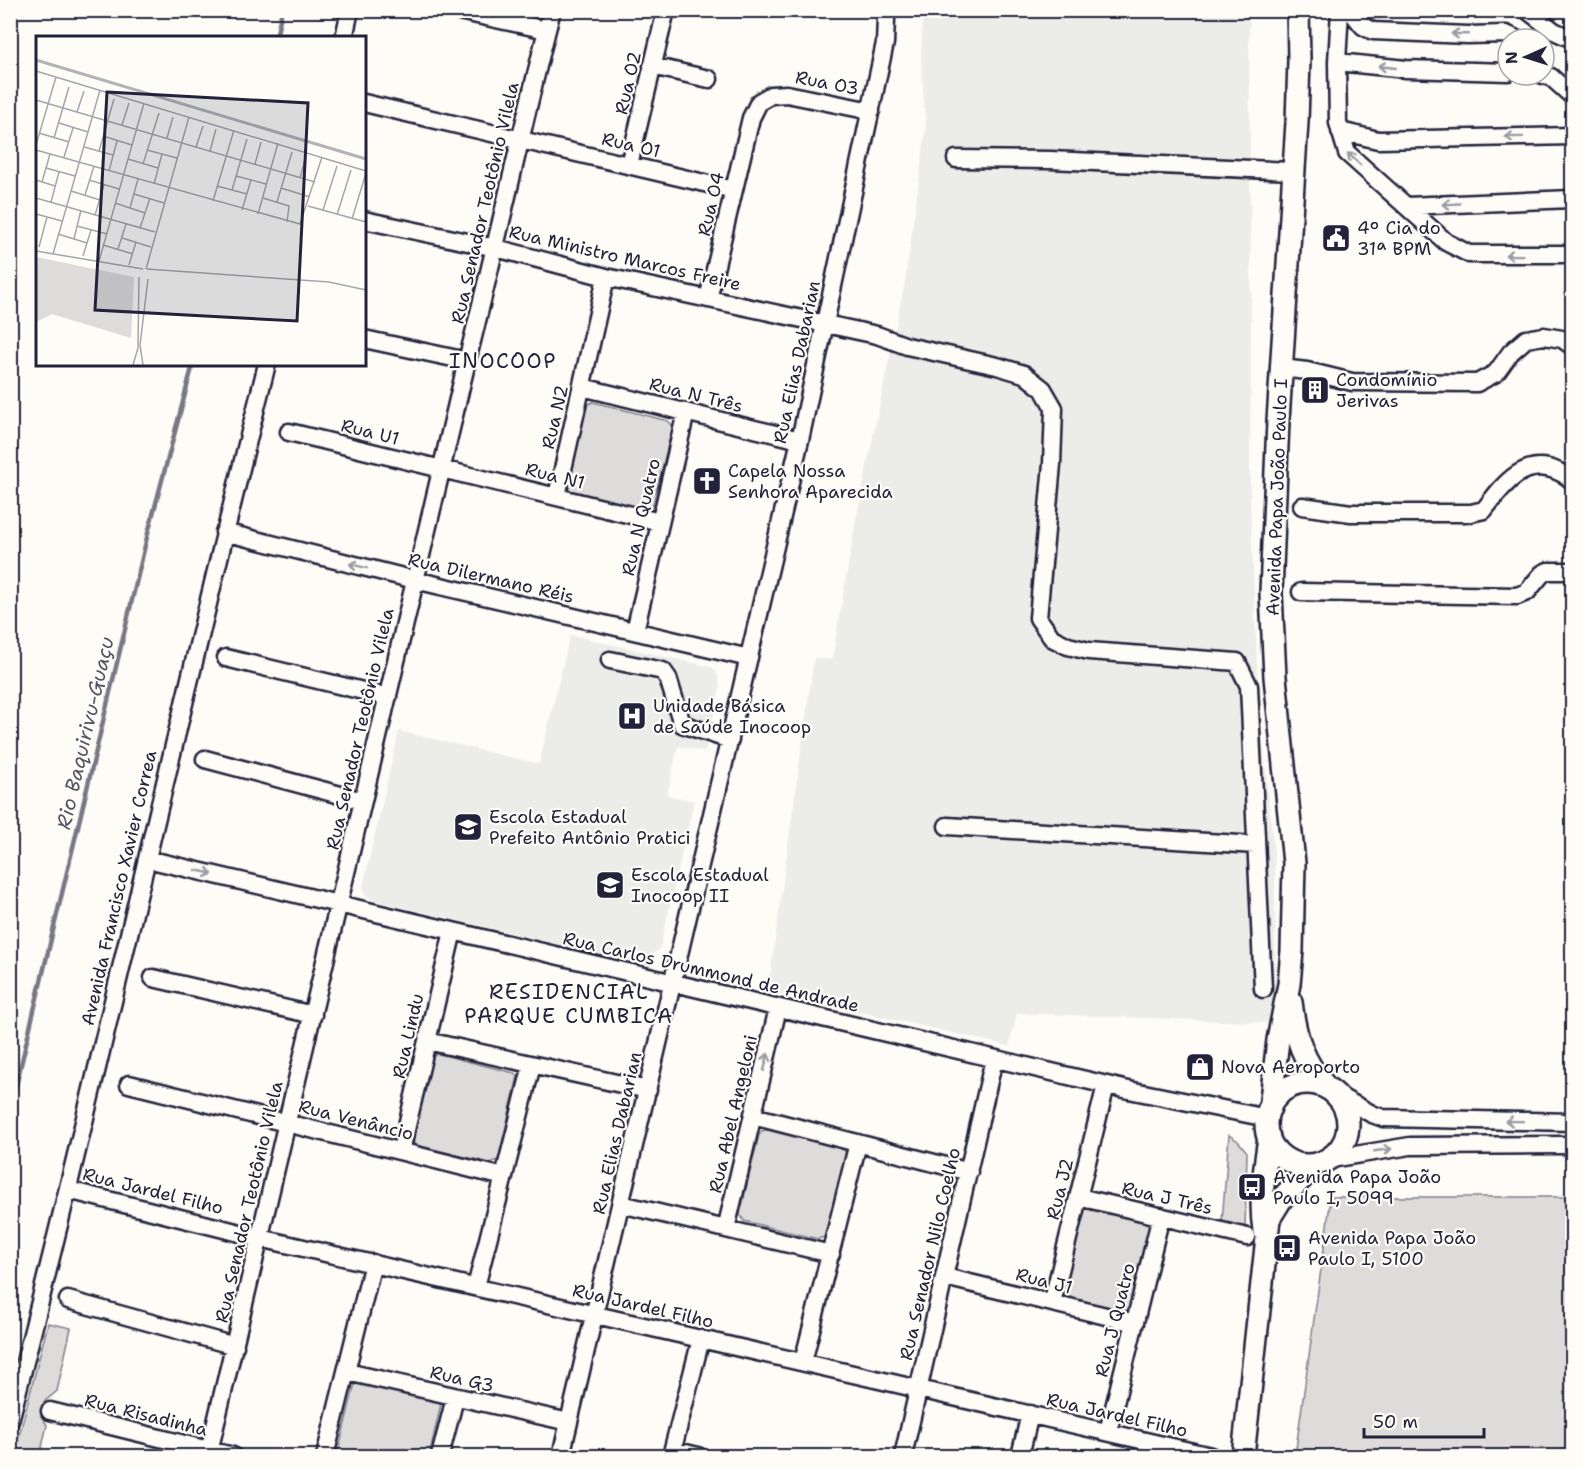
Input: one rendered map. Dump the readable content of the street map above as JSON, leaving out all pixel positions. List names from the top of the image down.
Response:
{
  "streets": {
    "main road": ["Avenida Papa João Paulo I"],
    "street": [
      "Rua O2",
      "Rua O3",
      "Rua O1",
      "Rua Senador Teotônio Vilela",
      "Rua O4",
      "Rua Ministro Marcos Freire",
      "Rua Elias Dabarian",
      "Rua N Três",
      "Rua N2",
      "Rua U1",
      "Rua N1",
      "Rua N Quatro",
      "Rua Dilermano Réis",
      "Avenida Francisco Xavier Correa",
      "Rua Carlos Drummond de Andrade",
      "Rua Lindu",
      "Rua Abel Angeloni",
      "Rua Venâncio",
      "Rua J2",
      "Rua Jardel Filho",
      "Rua J Três",
      "Rua Senador Nilo Coelho",
      "Rua J1",
      "Rua J Quatro",
      "Rua G3",
      "Rua Risadinha"
    ]
  },
  "crossings": [
    ["Rua O2", "Rua O1"],
    ["Rua O3", "Rua O4"],
    ["Rua O3", "Rua Elias Dabarian"],
    ["Rua O1", "Rua Senador Teotônio Vilela"],
    ["Rua O1", "Rua O4"],
    ["Rua Senador Teotônio Vilela", "Rua Ministro Marcos Freire"],
    ["Rua Senador Teotônio Vilela", "Rua U1"],
    ["Rua Senador Teotônio Vilela", "Rua N1"],
    ["Rua Senador Teotônio Vilela", "Rua Dilermano Réis"],
    ["Rua Senador Teotônio Vilela", "Rua Carlos Drummond de Andrade"],
    ["Rua Senador Teotônio Vilela", "Rua Venâncio"],
    ["Rua Senador Teotônio Vilela", "Rua Jardel Filho"],
    ["Rua Senador Teotônio Vilela", "Rua Risadinha"],
    ["Rua O4", "Rua Ministro Marcos Freire"],
    ["Rua Ministro Marcos Freire", "Rua Elias Dabarian"],
    ["Rua Ministro Marcos Freire", "Rua N2"],
    ["Rua Elias Dabarian", "Rua N Três"],
    ["Rua Elias Dabarian", "Rua Dilermano Réis"],
    ["Rua Elias Dabarian", "Rua Carlos Drummond de Andrade"],
    ["Rua Elias Dabarian", "Rua Jardel Filho"],
    ["Rua Elias Dabarian", "Rua G3"],
    ["Rua N Três", "Rua N2"],
    ["Rua N Três", "Rua N Quatro"],
    ["Rua N2", "Rua N1"],
    ["Rua U1", "Rua N1"],
    ["Rua N1", "Rua N Quatro"],
    ["Avenida Papa João Paulo I", "Rua Carlos Drummond de Andrade"],
    ["Avenida Papa João Paulo I", "Rua J Três"],
    ["Rua N Quatro", "Rua Dilermano Réis"],
    ["Rua Dilermano Réis", "Avenida Francisco Xavier Correa"],
    ["Avenida Francisco Xavier Correa", "Rua Carlos Drummond de Andrade"],
    ["Avenida Francisco Xavier Correa", "Rua Jardel Filho"],
    ["Rua Carlos Drummond de Andrade", "Rua Lindu"],
    ["Rua Carlos Drummond de Andrade", "Rua Abel Angeloni"],
    ["Rua Carlos Drummond de Andrade", "Rua J2"],
    ["Rua Carlos Drummond de Andrade", "Rua Senador Nilo Coelho"],
    ["Rua Lindu", "Rua Venâncio"],
    ["Rua J2", "Rua J Três"],
    ["Rua J2", "Rua J1"],
    ["Rua Jardel Filho", "Rua Senador Nilo Coelho"],
    ["Rua Jardel Filho", "Rua J Quatro"],
    ["Rua J Três", "Rua J Quatro"],
    ["Rua Senador Nilo Coelho", "Rua J1"],
    ["Rua J1", "Rua J Quatro"]
  ],
  "one_way": ["Rua Abel Angeloni"],
  "districts": ["INOCOOP", "RESIDENCIAL PARQUE CUMBICA"],
  "water": ["Rio Baquirivu-Guaçu"],
  "places": {
    "public building": ["4º Cia do 31ª BPM"],
    "building": ["Condomínio Jerivas"],
    "church": ["Capela Nossa Senhora Aparecida"],
    "hospital": ["Unidade Básica de Saúde Inocoop"],
    "school or university": ["Escola Estadual Prefeito Antônio Pratici", "Escola Estadual Inocoop II"],
    "shop": ["Nova Aeroporto"],
    "bus stop": ["Avenida Papa João Paulo I, 5099", "Avenida Papa João Paulo I, 5100"]
  },
  "scale_bar": "50 m",
  "north": "left"
}
